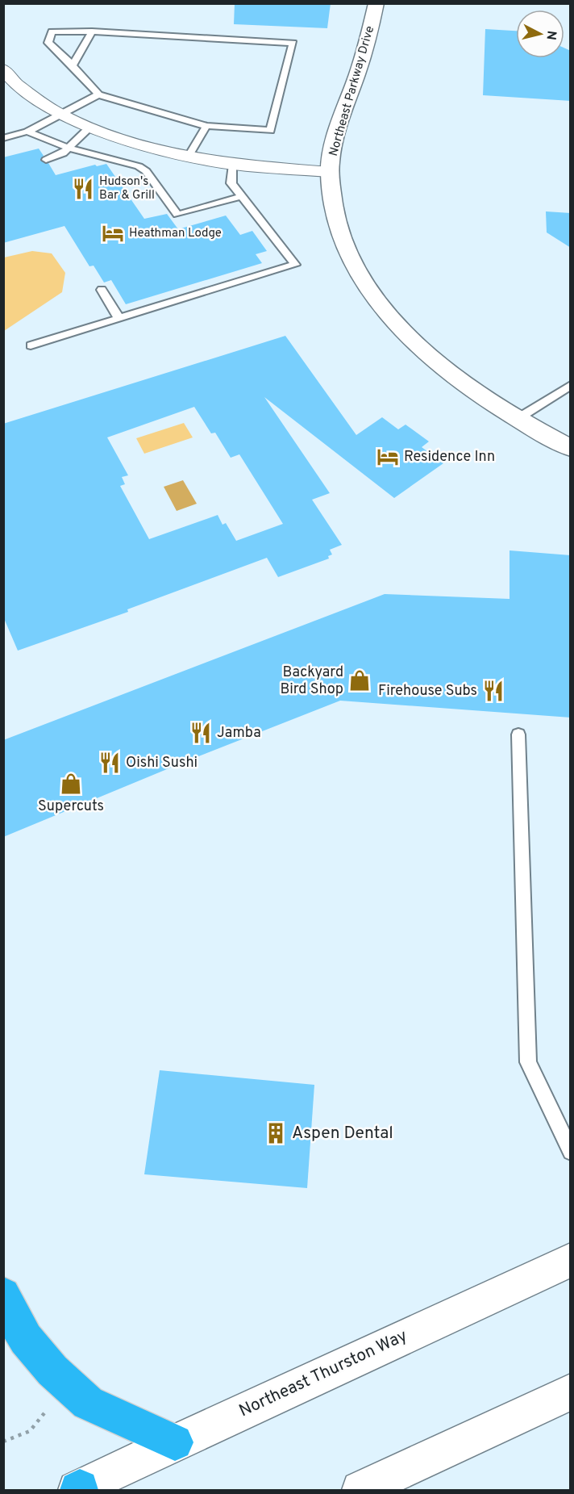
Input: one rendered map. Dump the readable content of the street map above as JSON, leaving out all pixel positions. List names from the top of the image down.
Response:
{
  "streets": {
    "street": ["Northeast Parkway Drive", "Northeast Thurston Way"]
  },
  "places": {
    "restaurant": [
      "Hudson's Bar & Grill",
      "Firehouse Subs",
      "Jamba",
      "Oishi Sushi"
    ],
    "hotel": ["Heathman Lodge", "Residence Inn"],
    "shop": ["Backyard Bird Shop", "Supercuts"],
    "building": ["Aspen Dental"]
  },
  "north": "right"
}
